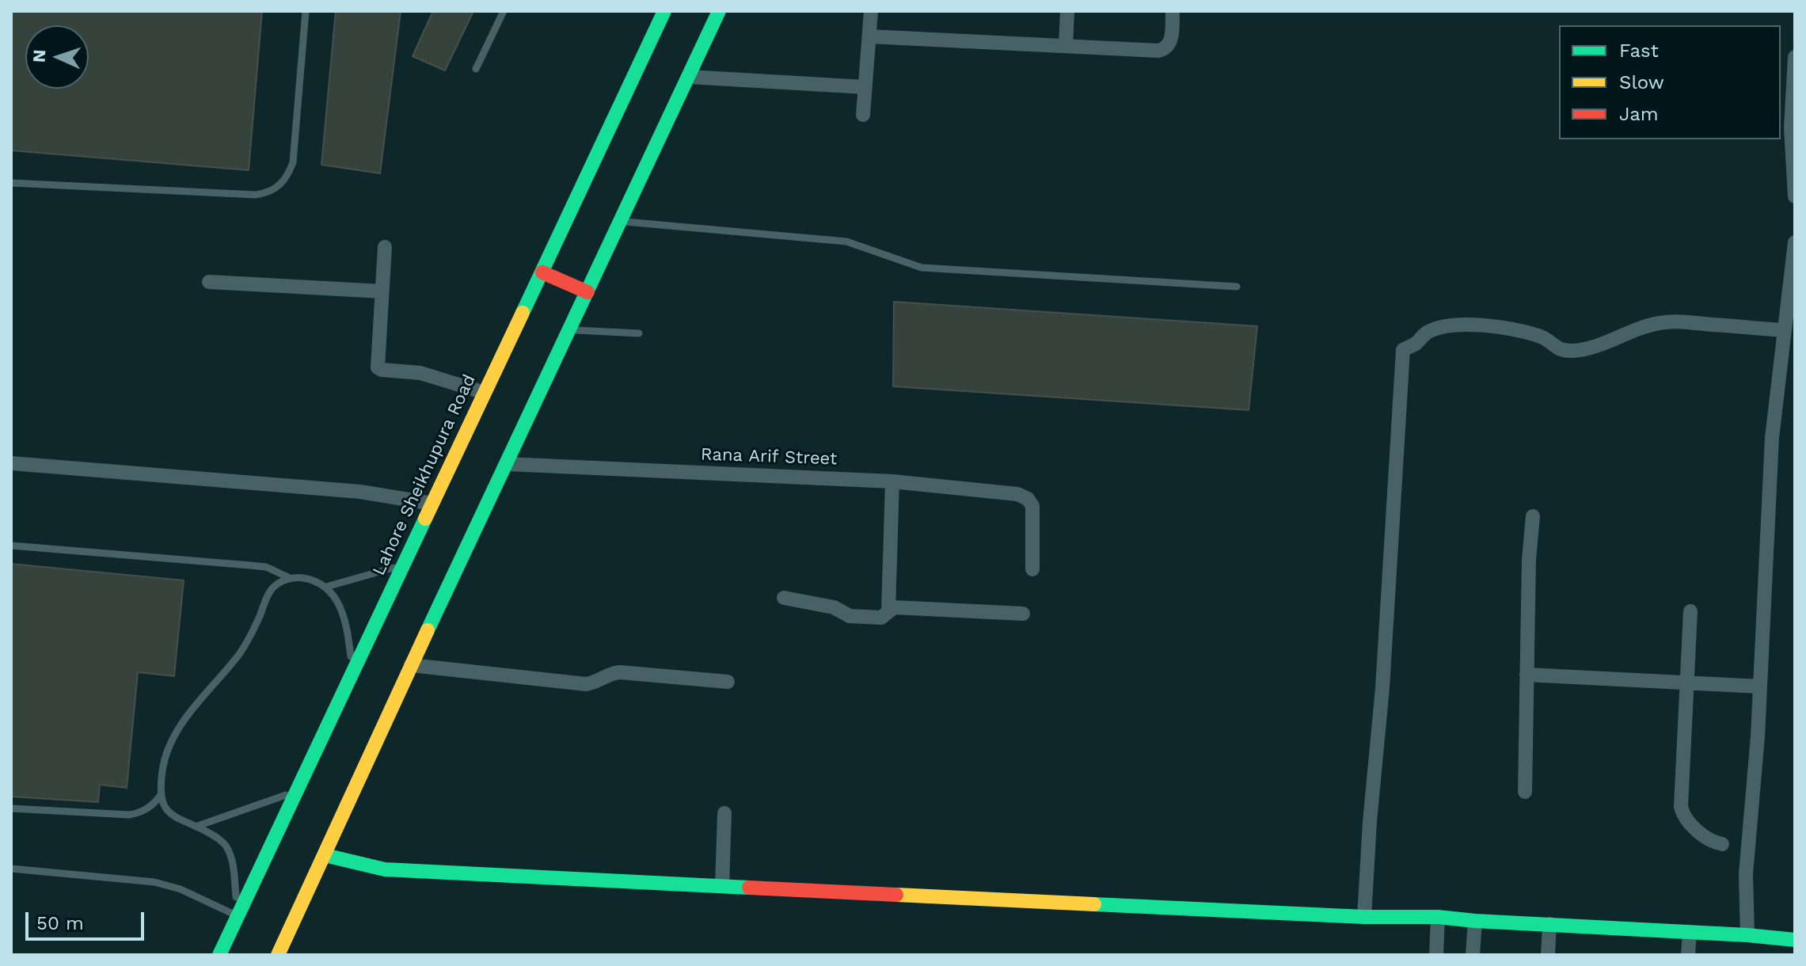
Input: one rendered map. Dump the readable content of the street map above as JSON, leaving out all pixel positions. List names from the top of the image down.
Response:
{
  "streets": {
    "main road": ["Lahore Sheikhupura Road"],
    "street": ["Rana Arif Street"]
  },
  "legend": ["Fast", "Slow", "Jam"],
  "scale_bar": "50 m",
  "north": "left"
}
